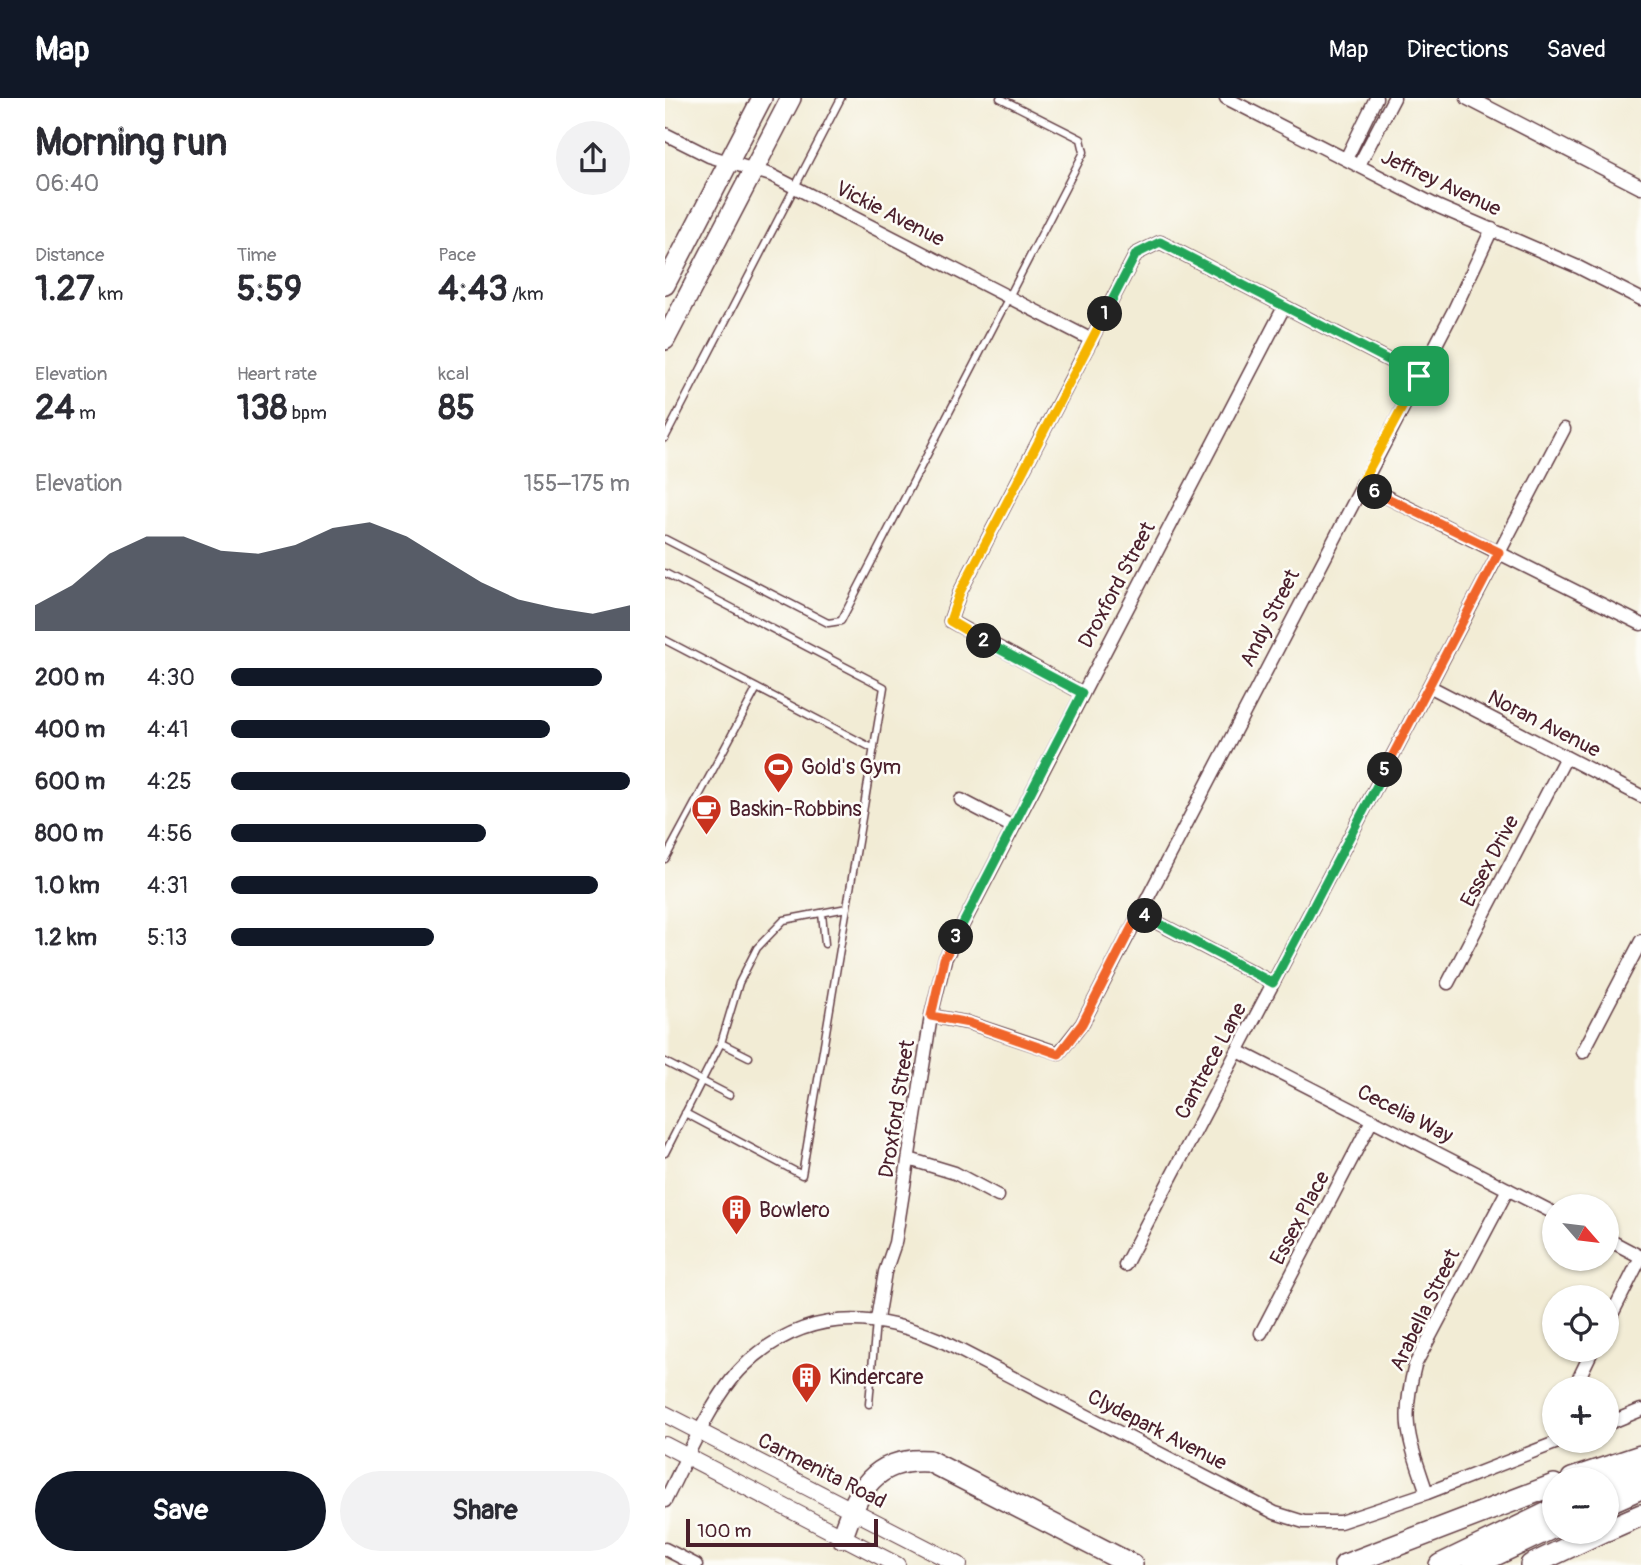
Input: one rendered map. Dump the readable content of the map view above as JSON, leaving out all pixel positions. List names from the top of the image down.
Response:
{
  "streets": {
    "main road": ["Carmenita Road"],
    "street": [
      "Jeffrey Avenue",
      "Vickie Avenue",
      "Droxford Street",
      "Andy Street",
      "Noran Avenue",
      "Essex Drive",
      "Cantrece Lane",
      "Cecelia Way",
      "Essex Place",
      "Arabella Street",
      "Clydepark Avenue"
    ]
  },
  "crossings": [
    ["Jeffrey Avenue", "Andy Street"],
    ["Droxford Street", "Andy Street"],
    ["Droxford Street", "Clydepark Avenue"],
    ["Noran Avenue", "Essex Drive"],
    ["Noran Avenue", "Cantrece Lane"],
    ["Cantrece Lane", "Cecelia Way"],
    ["Cecelia Way", "Essex Place"],
    ["Cecelia Way", "Arabella Street"],
    ["Arabella Street", "Clydepark Avenue"]
  ],
  "places": {
    "sports": ["Gold's Gym"],
    "cafe": ["Baskin-Robbins"],
    "building": ["Bowlero", "Kindercare"]
  },
  "scale_bar": "100 m",
  "north": "bottom right",
  "page": {
    "header": "Map",
    "nav": ["Map", "Directions", "Saved"],
    "heading": ["Morning run", "06:40"],
    "stats": [
      ["Distance", "1.27 km"],
      ["Time", "5:59"],
      ["Pace", "4:43 /km"],
      ["Elevation", "24 m"],
      ["Heart rate", "138 bpm"],
      ["kcal", "85"]
    ],
    "pins": [
      "1",
      "6",
      "2",
      "5",
      "4",
      "3"
    ],
    "chart": ["Elevation", "155–175 m"],
    "list": [
      {
        "name": "200 m",
        "note": "4:30"
      },
      {
        "name": "400 m",
        "note": "4:41"
      },
      {
        "name": "600 m",
        "note": "4:25"
      },
      {
        "name": "800 m",
        "note": "4:56"
      },
      {
        "name": "1.0 km",
        "note": "4:31"
      },
      {
        "name": "1.2 km",
        "note": "5:13"
      }
    ],
    "map_buttons": ["+", "−"],
    "buttons": ["Save", "Share"],
    "scale": "100 m"
  }
}
